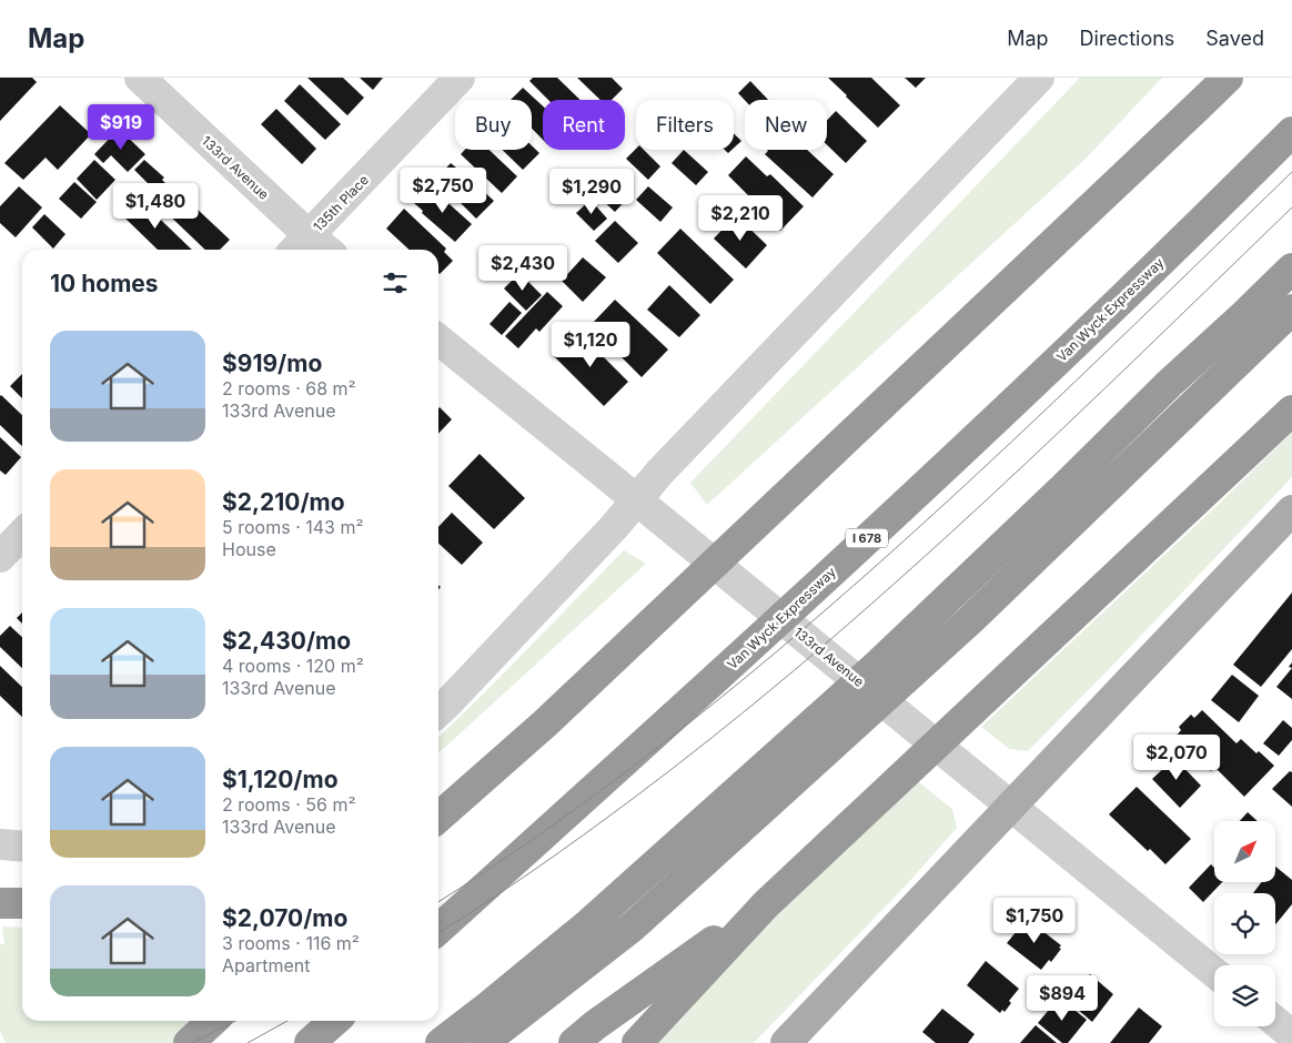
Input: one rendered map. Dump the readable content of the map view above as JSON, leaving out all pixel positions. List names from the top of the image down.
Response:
{
  "streets": {
    "highway": ["Van Wyck Expressway", "I 678"],
    "street": ["133rd Avenue", "135th Place"]
  },
  "crossings": [
    ["133rd Avenue", "135th Place"]
  ],
  "north": "top right",
  "page": {
    "header": "Map",
    "nav": ["Map", "Directions", "Saved"],
    "chip": [
      "Buy",
      "Rent",
      "Filters",
      "New"
    ],
    "price": [
      "$919",
      "$2,750",
      "$1,290",
      "$1,480",
      "$2,210",
      "$2,430",
      "$1,120",
      "$2,070",
      "$1,750",
      "$894"
    ],
    "heading": "10 homes",
    "list": [
      {
        "name": "$919/mo",
        "note": "2 rooms · 68 m² · 133rd Avenue"
      },
      {
        "name": "$2,210/mo",
        "note": "5 rooms · 143 m² · House"
      },
      {
        "name": "$2,430/mo",
        "note": "4 rooms · 120 m² · 133rd Avenue"
      },
      {
        "name": "$1,120/mo",
        "note": "2 rooms · 56 m² · 133rd Avenue"
      },
      {
        "name": "$2,070/mo",
        "note": "3 rooms · 116 m² · Apartment"
      }
    ]
  }
}
